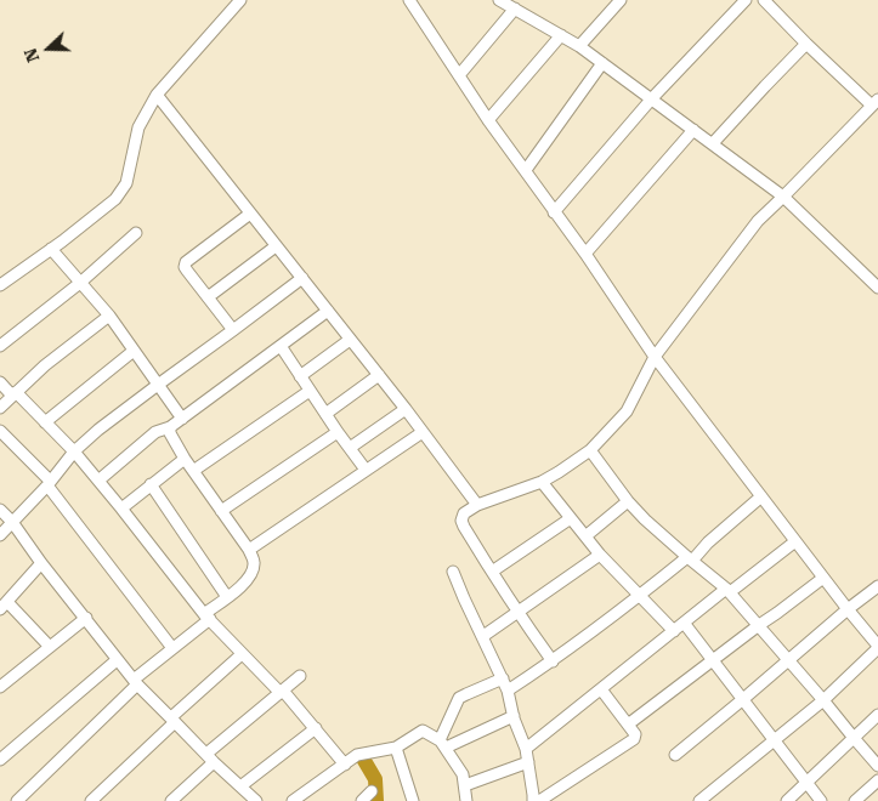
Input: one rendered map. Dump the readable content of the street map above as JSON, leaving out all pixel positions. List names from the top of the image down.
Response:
{
  "north": "left"
}
